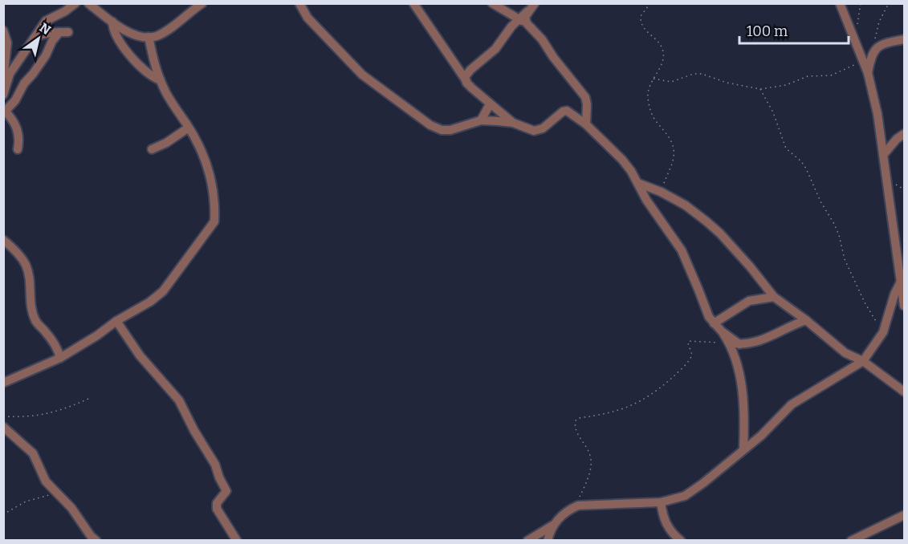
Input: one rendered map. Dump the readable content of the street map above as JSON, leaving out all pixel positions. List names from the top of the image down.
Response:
{
  "scale_bar": "100 m",
  "north": "top right"
}
